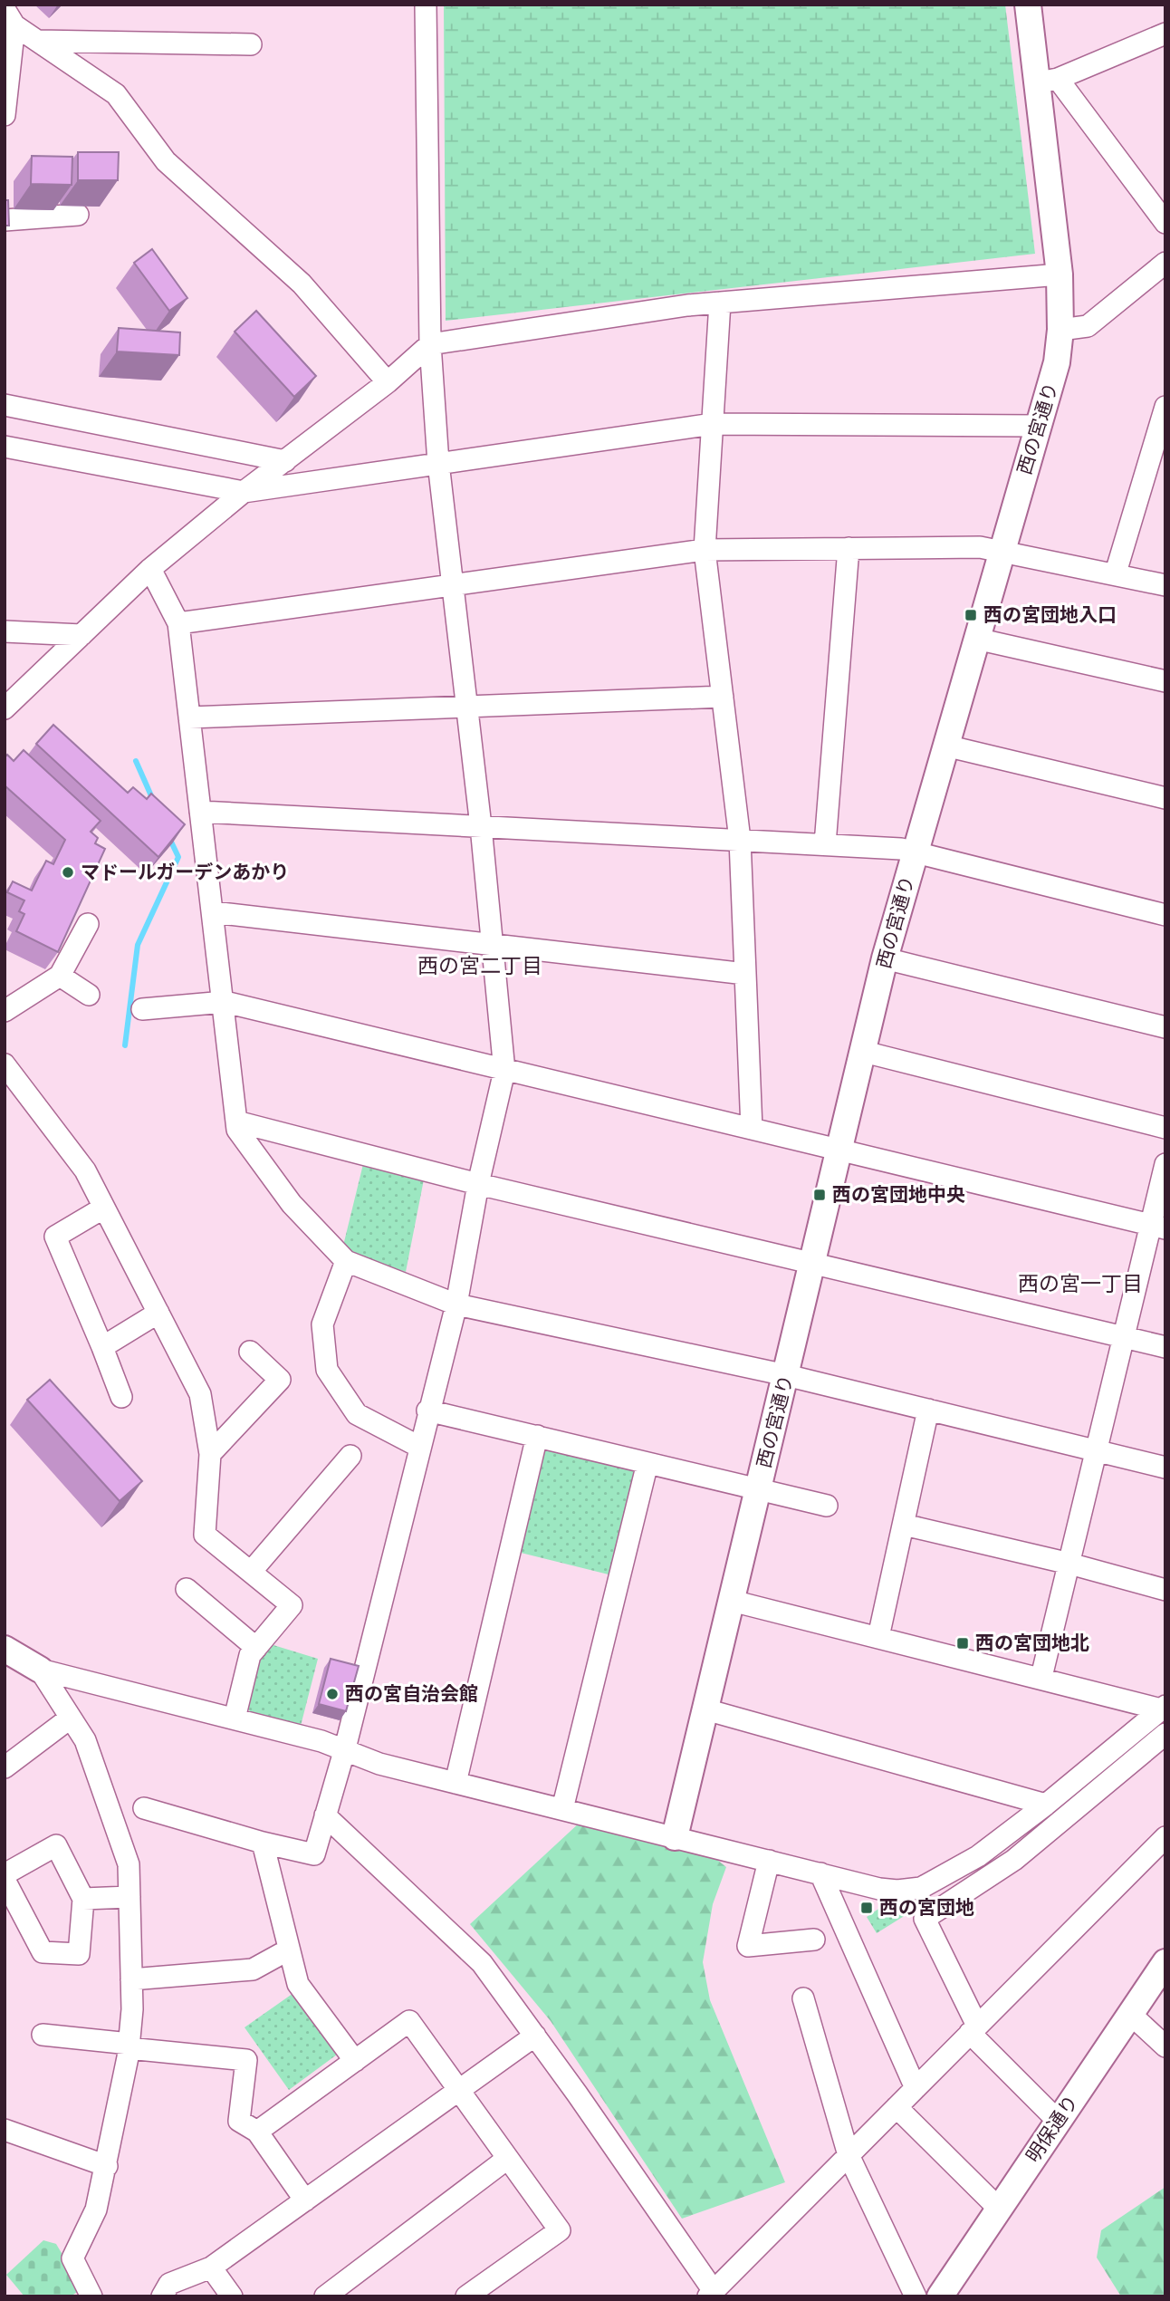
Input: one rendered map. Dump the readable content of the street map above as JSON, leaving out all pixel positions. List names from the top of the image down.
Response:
{
  "streets": {
    "street": ["西の宮通り", "明保通り"]
  },
  "districts": ["西の宮二丁目", "西の宮一丁目"],
  "places": {
    "transit": [
      "西の宮団地入口",
      "西の宮団地中央",
      "西の宮団地北",
      "西の宮団地"
    ],
    "other": ["マドールガーデンあかり", "西の宮自治会館"]
  }
}
